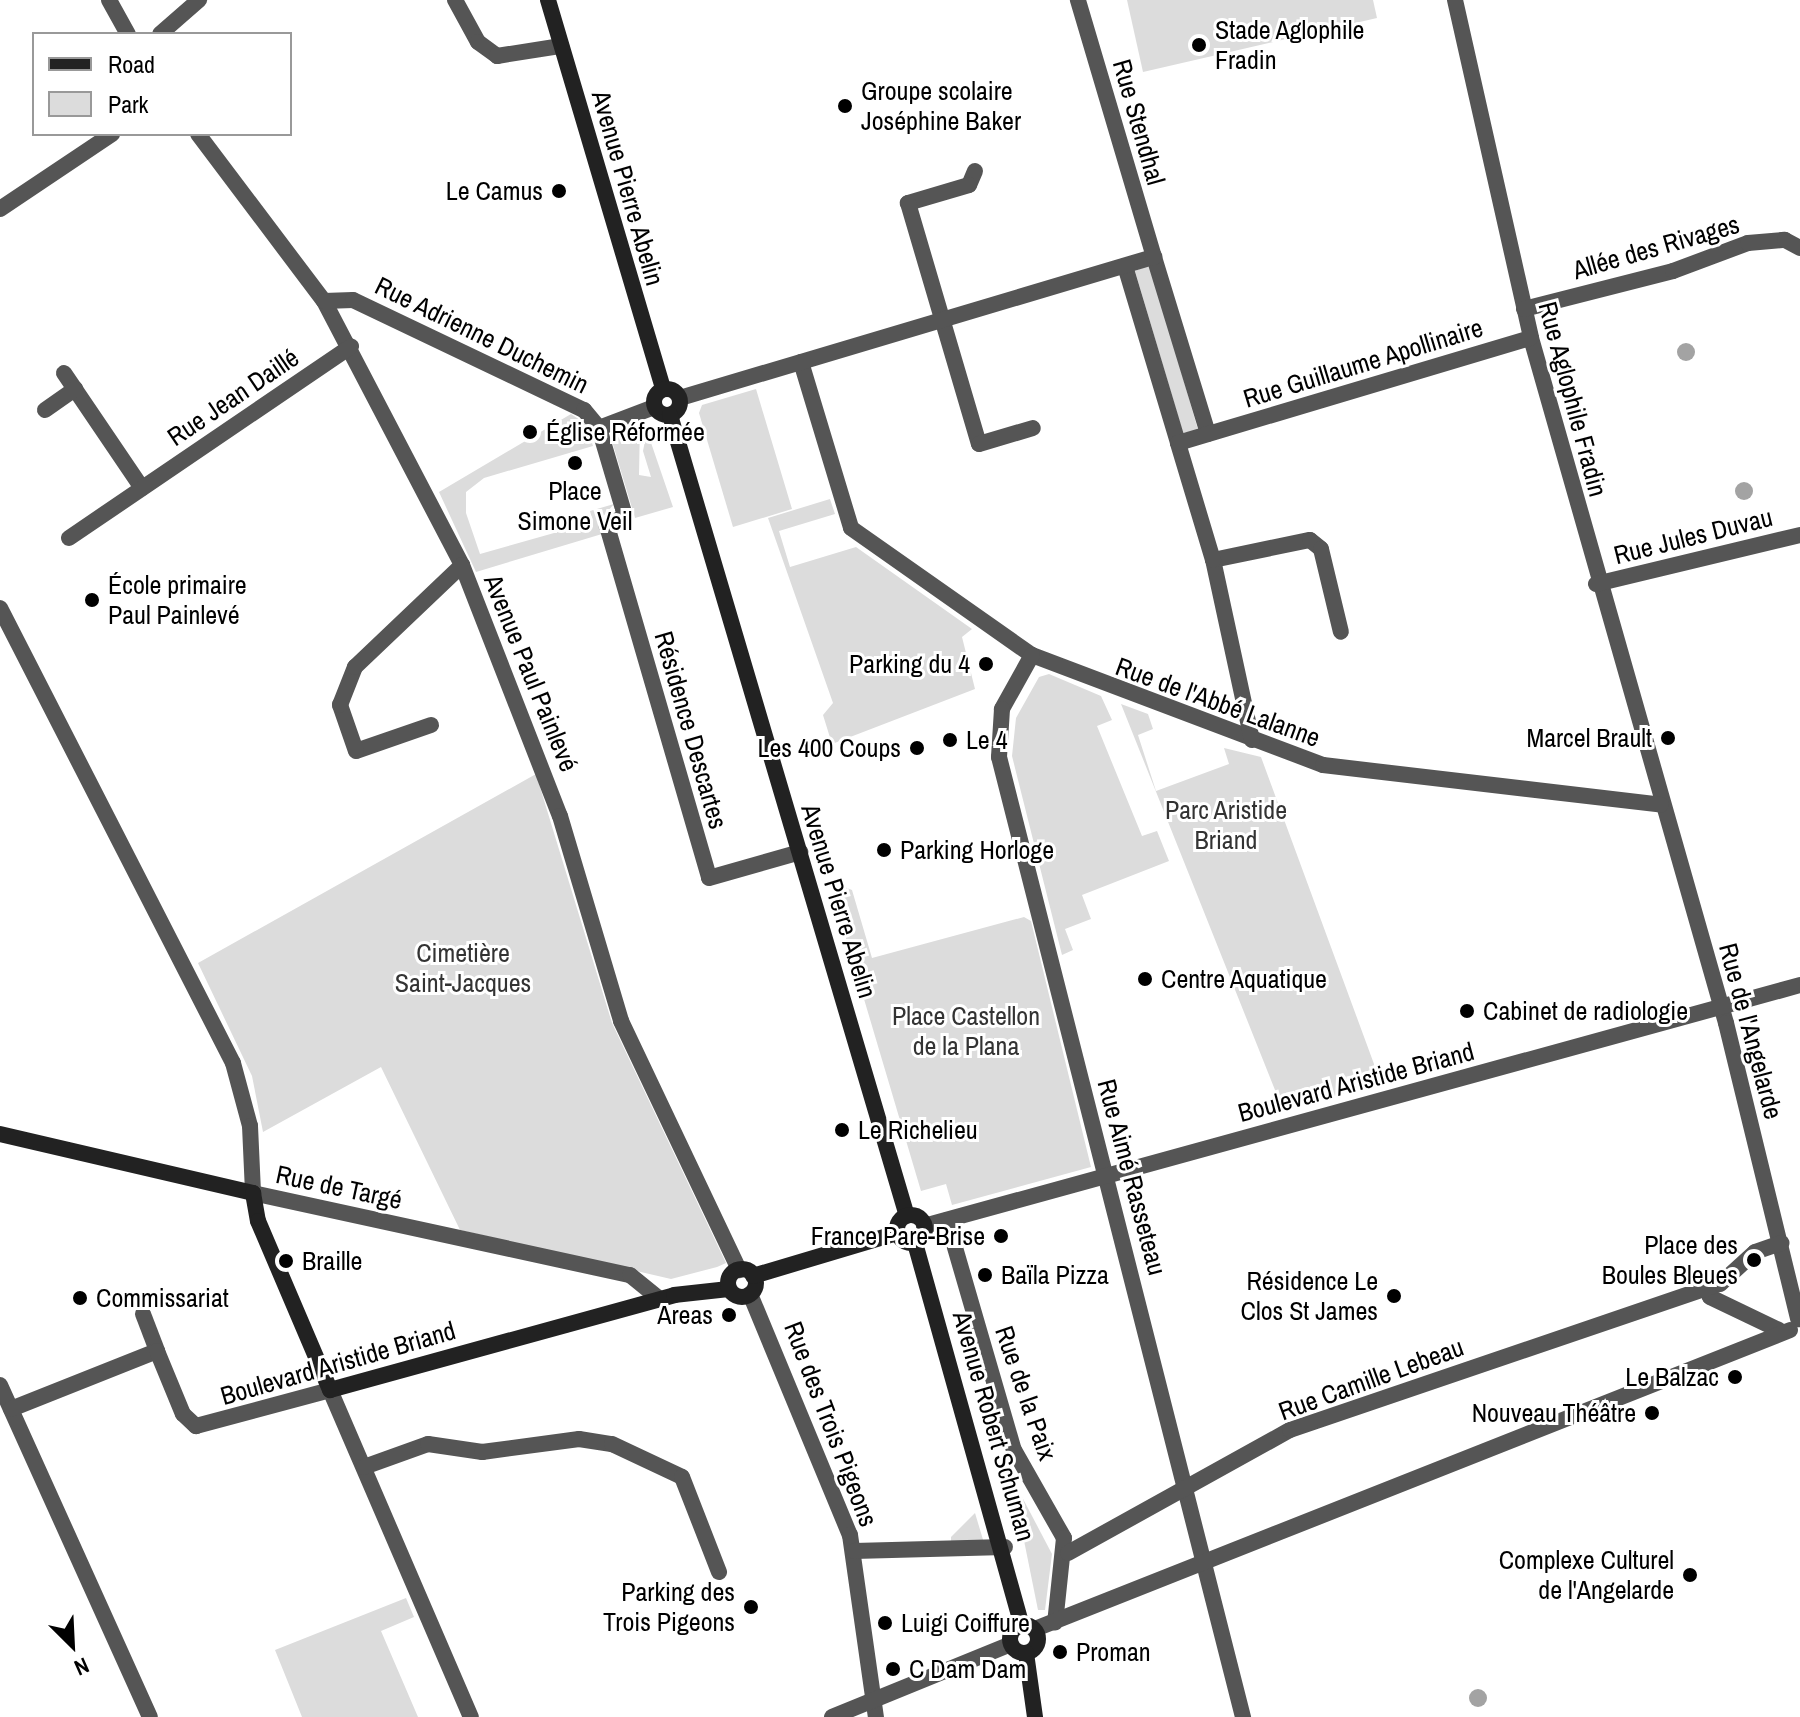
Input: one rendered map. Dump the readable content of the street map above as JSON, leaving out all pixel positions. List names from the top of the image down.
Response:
{
  "streets": {
    "main road": [
      "Avenue Pierre Abelin",
      "Boulevard Aristide Briand",
      "Rue de Targé",
      "Avenue Robert Schuman"
    ],
    "street": [
      "Rue Stendhal",
      "Allée des Rivages",
      "Rue Adrienne Duchemin",
      "Rue Guillaume Apollinaire",
      "Rue Jean Daillé",
      "Rue Aglophile Fradin",
      "Rue Jules Duvau",
      "Avenue Paul Painlevé",
      "Rue de l'Abbé Lalanne",
      "Résidence Descartes",
      "Rue de l'Angelarde",
      "Rue Aimé Rasseteau",
      "Rue Camille Lebeau",
      "Rue de la Paix",
      "Rue des Trois Pigeons"
    ]
  },
  "crossings": [
    ["Rue Stendhal", "Rue Guillaume Apollinaire"],
    ["Avenue Pierre Abelin", "Résidence Descartes"],
    ["Allée des Rivages", "Rue Aglophile Fradin"],
    ["Rue Adrienne Duchemin", "Avenue Paul Painlevé"],
    ["Rue Adrienne Duchemin", "Résidence Descartes"],
    ["Rue Guillaume Apollinaire", "Rue Aglophile Fradin"],
    ["Rue Jean Daillé", "Avenue Paul Painlevé"],
    ["Rue Aglophile Fradin", "Rue Jules Duvau"],
    ["Rue Aglophile Fradin", "Rue de l'Abbé Lalanne"],
    ["Rue Aglophile Fradin", "Rue de l'Angelarde"],
    ["Rue de l'Abbé Lalanne", "Rue de l'Angelarde"],
    ["Rue de l'Abbé Lalanne", "Rue Aimé Rasseteau"],
    ["Rue de l'Angelarde", "Boulevard Aristide Briand"],
    ["Boulevard Aristide Briand", "Rue Aimé Rasseteau"],
    ["Boulevard Aristide Briand", "Rue de Targé"],
    ["Boulevard Aristide Briand", "Rue de la Paix"],
    ["Rue Aimé Rasseteau", "Rue Camille Lebeau"],
    ["Rue Camille Lebeau", "Rue de la Paix"]
  ],
  "parks": ["Parc Aristide Briand", "Cimetière Saint-Jacques", "Place Castellon de la Plana"],
  "places": [
    "Stade Aglophile Fradin",
    "Groupe scolaire Joséphine Baker",
    "Le Camus",
    "Église Réformée",
    "Place Simone Veil",
    "École primaire Paul Painlevé",
    "Parking du 4",
    "Marcel Brault",
    "Le 4",
    "Les 400 Coups",
    "Parking Horloge",
    "Centre Aquatique",
    "Cabinet de radiologie",
    "Le Richelieu",
    "France Pare-Brise",
    "Place des Boules Bleues",
    "Braille",
    "Baïla Pizza",
    "Résidence Le Clos St James",
    "Commissariat",
    "Areas",
    "Le Balzac",
    "Nouveau Théâtre",
    "Complexe Culturel de l'Angelarde",
    "Parking des Trois Pigeons",
    "Luigi Coiffure",
    "Proman",
    "C Dam Dam"
  ],
  "legend": ["Road", "Park"],
  "north": "bottom right"
}
